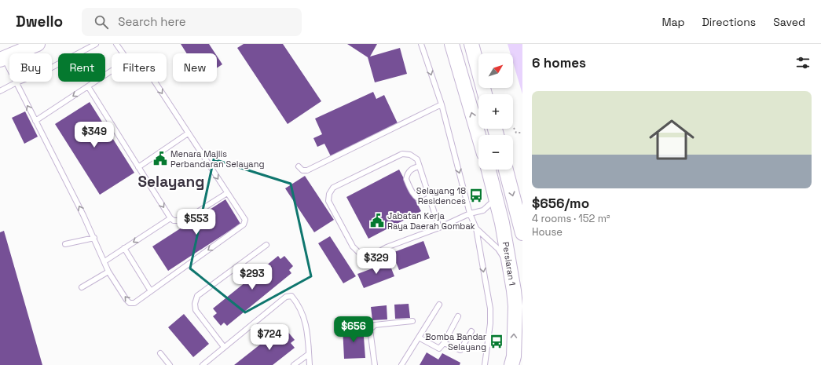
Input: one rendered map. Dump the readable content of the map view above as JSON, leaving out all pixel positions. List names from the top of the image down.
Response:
{
  "streets": {
    "main road": ["Persiaran 1"]
  },
  "one_way": ["Persiaran 1"],
  "districts": ["Selayang"],
  "places": {
    "public building": ["Menara Majlis Perbandaran Selayang", "Jabatan Kerja Raya Daerah Gombak"],
    "bus stop": ["Selayang 18 Residences", "Bomba Bandar Selayang"]
  },
  "north": "top right",
  "page": {
    "header": "Dwello",
    "search": "Search here",
    "nav": ["Map", "Directions", "Saved"],
    "heading": "6 homes",
    "map_buttons": ["+", "−"],
    "chip": [
      "Buy",
      "Rent",
      "Filters",
      "New"
    ],
    "list": [
      {
        "name": "$656/mo",
        "note": "4 rooms · 152 m² · House"
      }
    ],
    "price": [
      "$349",
      "$553",
      "$329",
      "$293",
      "$656",
      "$724"
    ]
  }
}
